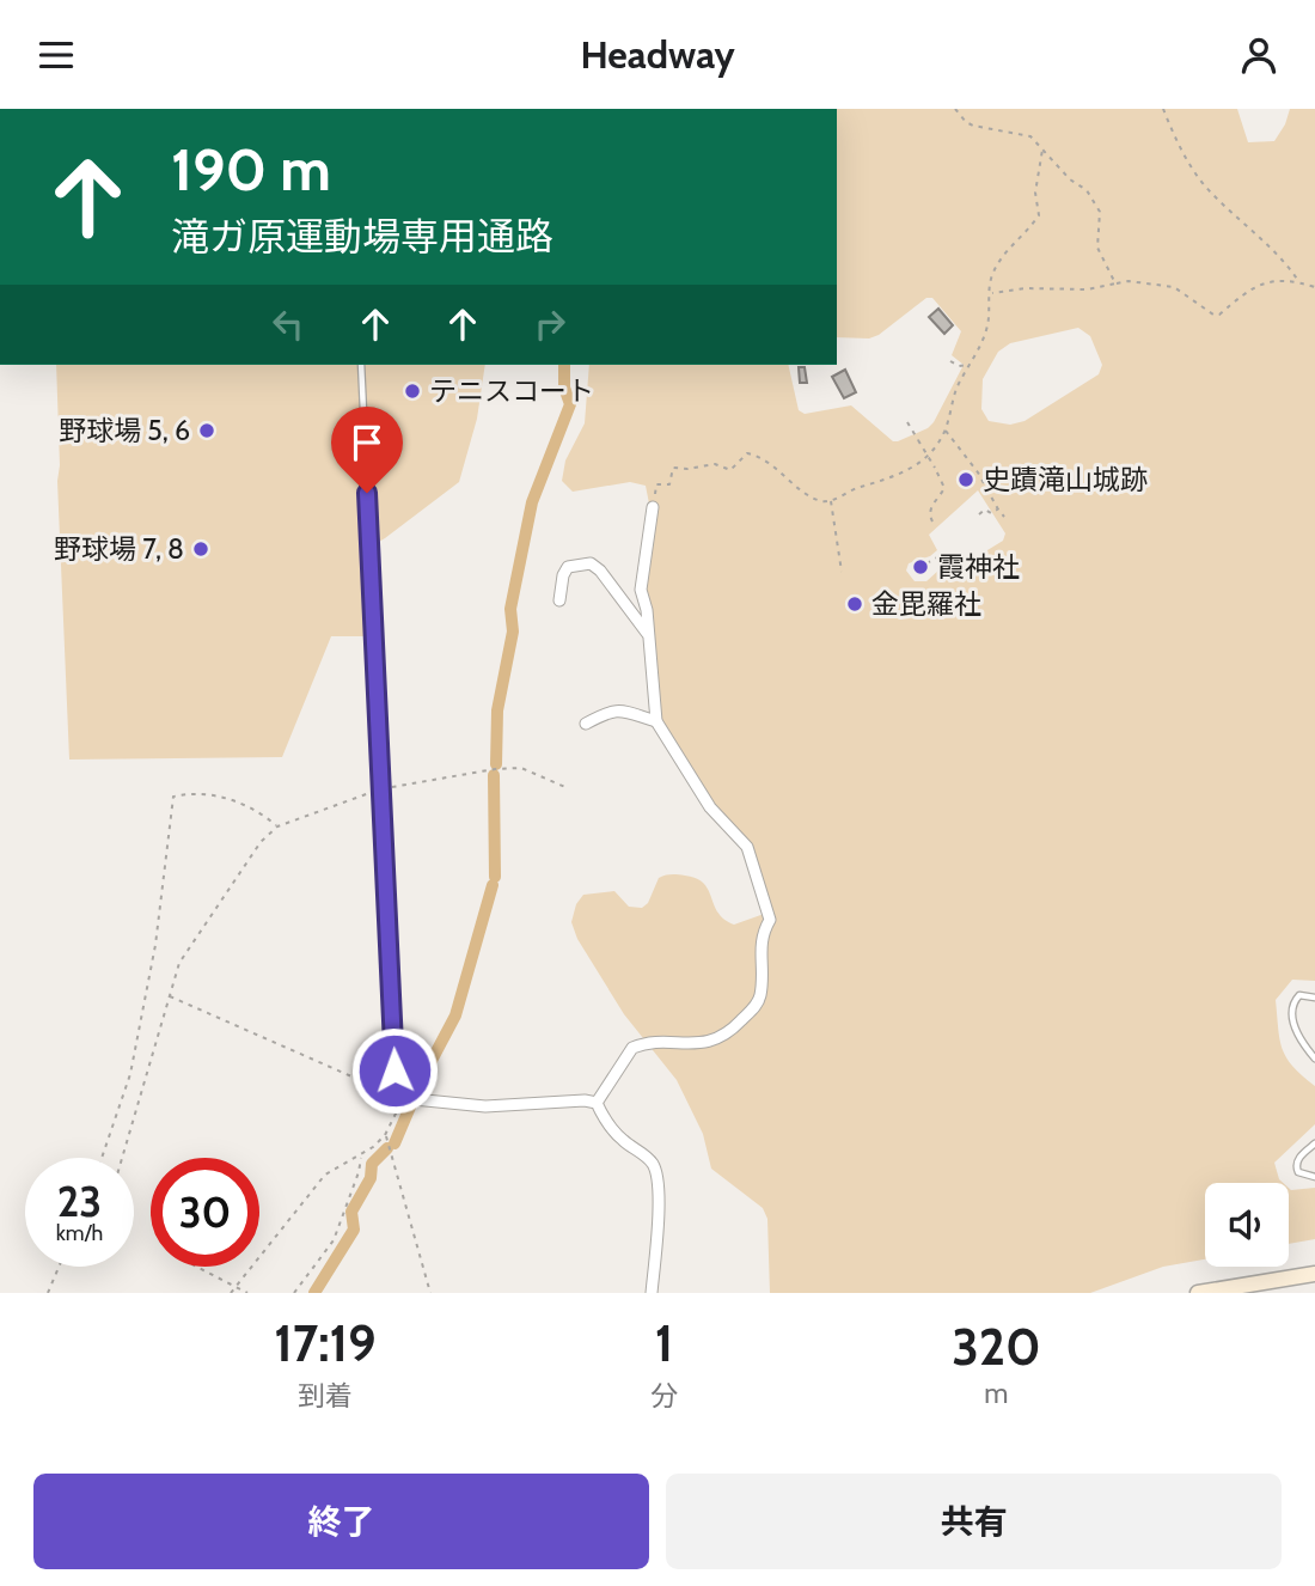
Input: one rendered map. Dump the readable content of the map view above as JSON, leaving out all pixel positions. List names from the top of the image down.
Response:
{
  "places": [
    "テニスコート",
    "野球場 5, 6",
    "史蹟滝山城跡",
    "野球場 7, 8",
    "霞神社",
    "金毘羅社"
  ],
  "page": {
    "header": "Headway",
    "turn": ["190 m", "滝ガ原運動場専用通路"],
    "speed": "23 km/h",
    "limit": "30",
    "eta": [
      "17:19",
      "到着",
      "1",
      "分",
      "320",
      "m"
    ],
    "buttons": ["終了", "共有"]
  }
}
